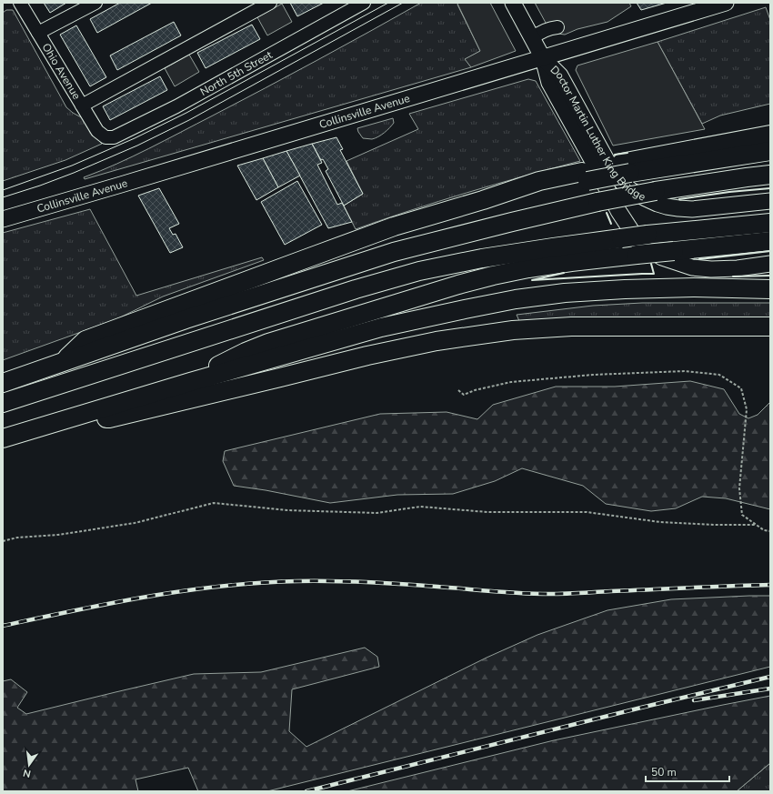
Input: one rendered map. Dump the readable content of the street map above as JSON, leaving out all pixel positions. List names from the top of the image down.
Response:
{
  "streets": {
    "main road": ["Collinsville Avenue", "Doctor Martin Luther King Bridge"],
    "street": ["Ohio Avenue", "North 5th Street"]
  },
  "crossings": [
    ["Ohio Avenue", "North 5th Street"],
    ["Collinsville Avenue", "Doctor Martin Luther King Bridge"]
  ],
  "scale_bar": "50 m",
  "north": "bottom"
}
